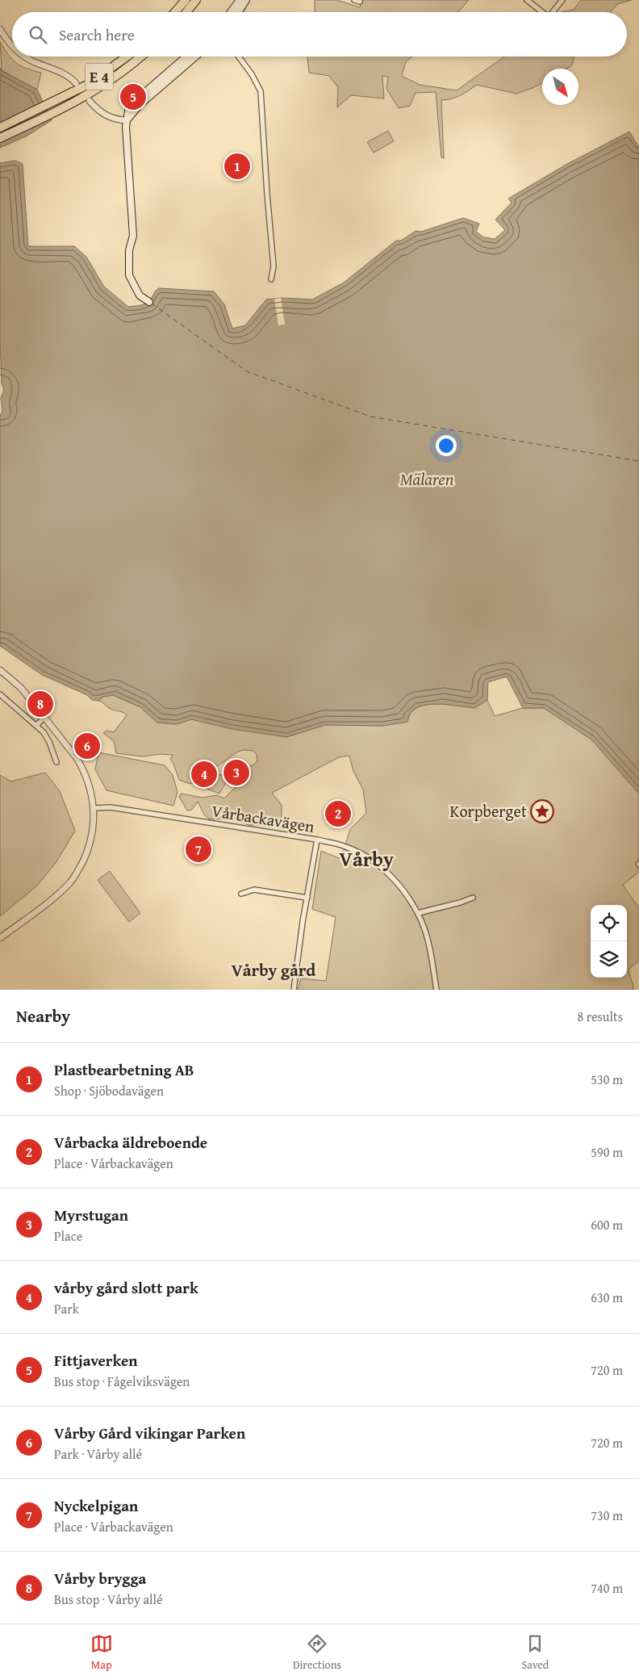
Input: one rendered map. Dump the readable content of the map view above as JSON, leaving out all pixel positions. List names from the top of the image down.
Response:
{
  "streets": {
    "highway": ["E 4"],
    "street": ["Vårbackavägen"]
  },
  "districts": ["Vårby", "Vårby gård"],
  "water": ["Mälaren"],
  "places": {
    "place": ["Korpberget"]
  },
  "north": "bottom right",
  "page": {
    "search": "Search here",
    "pins": [
      "5",
      "1",
      "8",
      "6",
      "3",
      "4",
      "2",
      "7"
    ],
    "heading": ["Nearby", "8 results"],
    "list": [
      {
        "mark": "1",
        "name": "Plastbearbetning AB",
        "note": "Shop · Sjöbodavägen",
        "value": "530 m"
      },
      {
        "mark": "2",
        "name": "Vårbacka äldreboende",
        "note": "Place · Vårbackavägen",
        "value": "590 m"
      },
      {
        "mark": "3",
        "name": "Myrstugan",
        "note": "Place",
        "value": "600 m"
      },
      {
        "mark": "4",
        "name": "vårby gård slott park",
        "note": "Park",
        "value": "630 m"
      },
      {
        "mark": "5",
        "name": "Fittjaverken",
        "note": "Bus stop · Fågelviksvägen",
        "value": "720 m"
      },
      {
        "mark": "6",
        "name": "Vårby Gård vikingar Parken",
        "note": "Park · Vårby allé",
        "value": "720 m"
      },
      {
        "mark": "7",
        "name": "Nyckelpigan",
        "note": "Place · Vårbackavägen",
        "value": "730 m"
      },
      {
        "mark": "8",
        "name": "Vårby brygga",
        "note": "Bus stop · Vårby allé",
        "value": "740 m"
      }
    ],
    "nav": ["Map", "Directions", "Saved"]
  }
}
